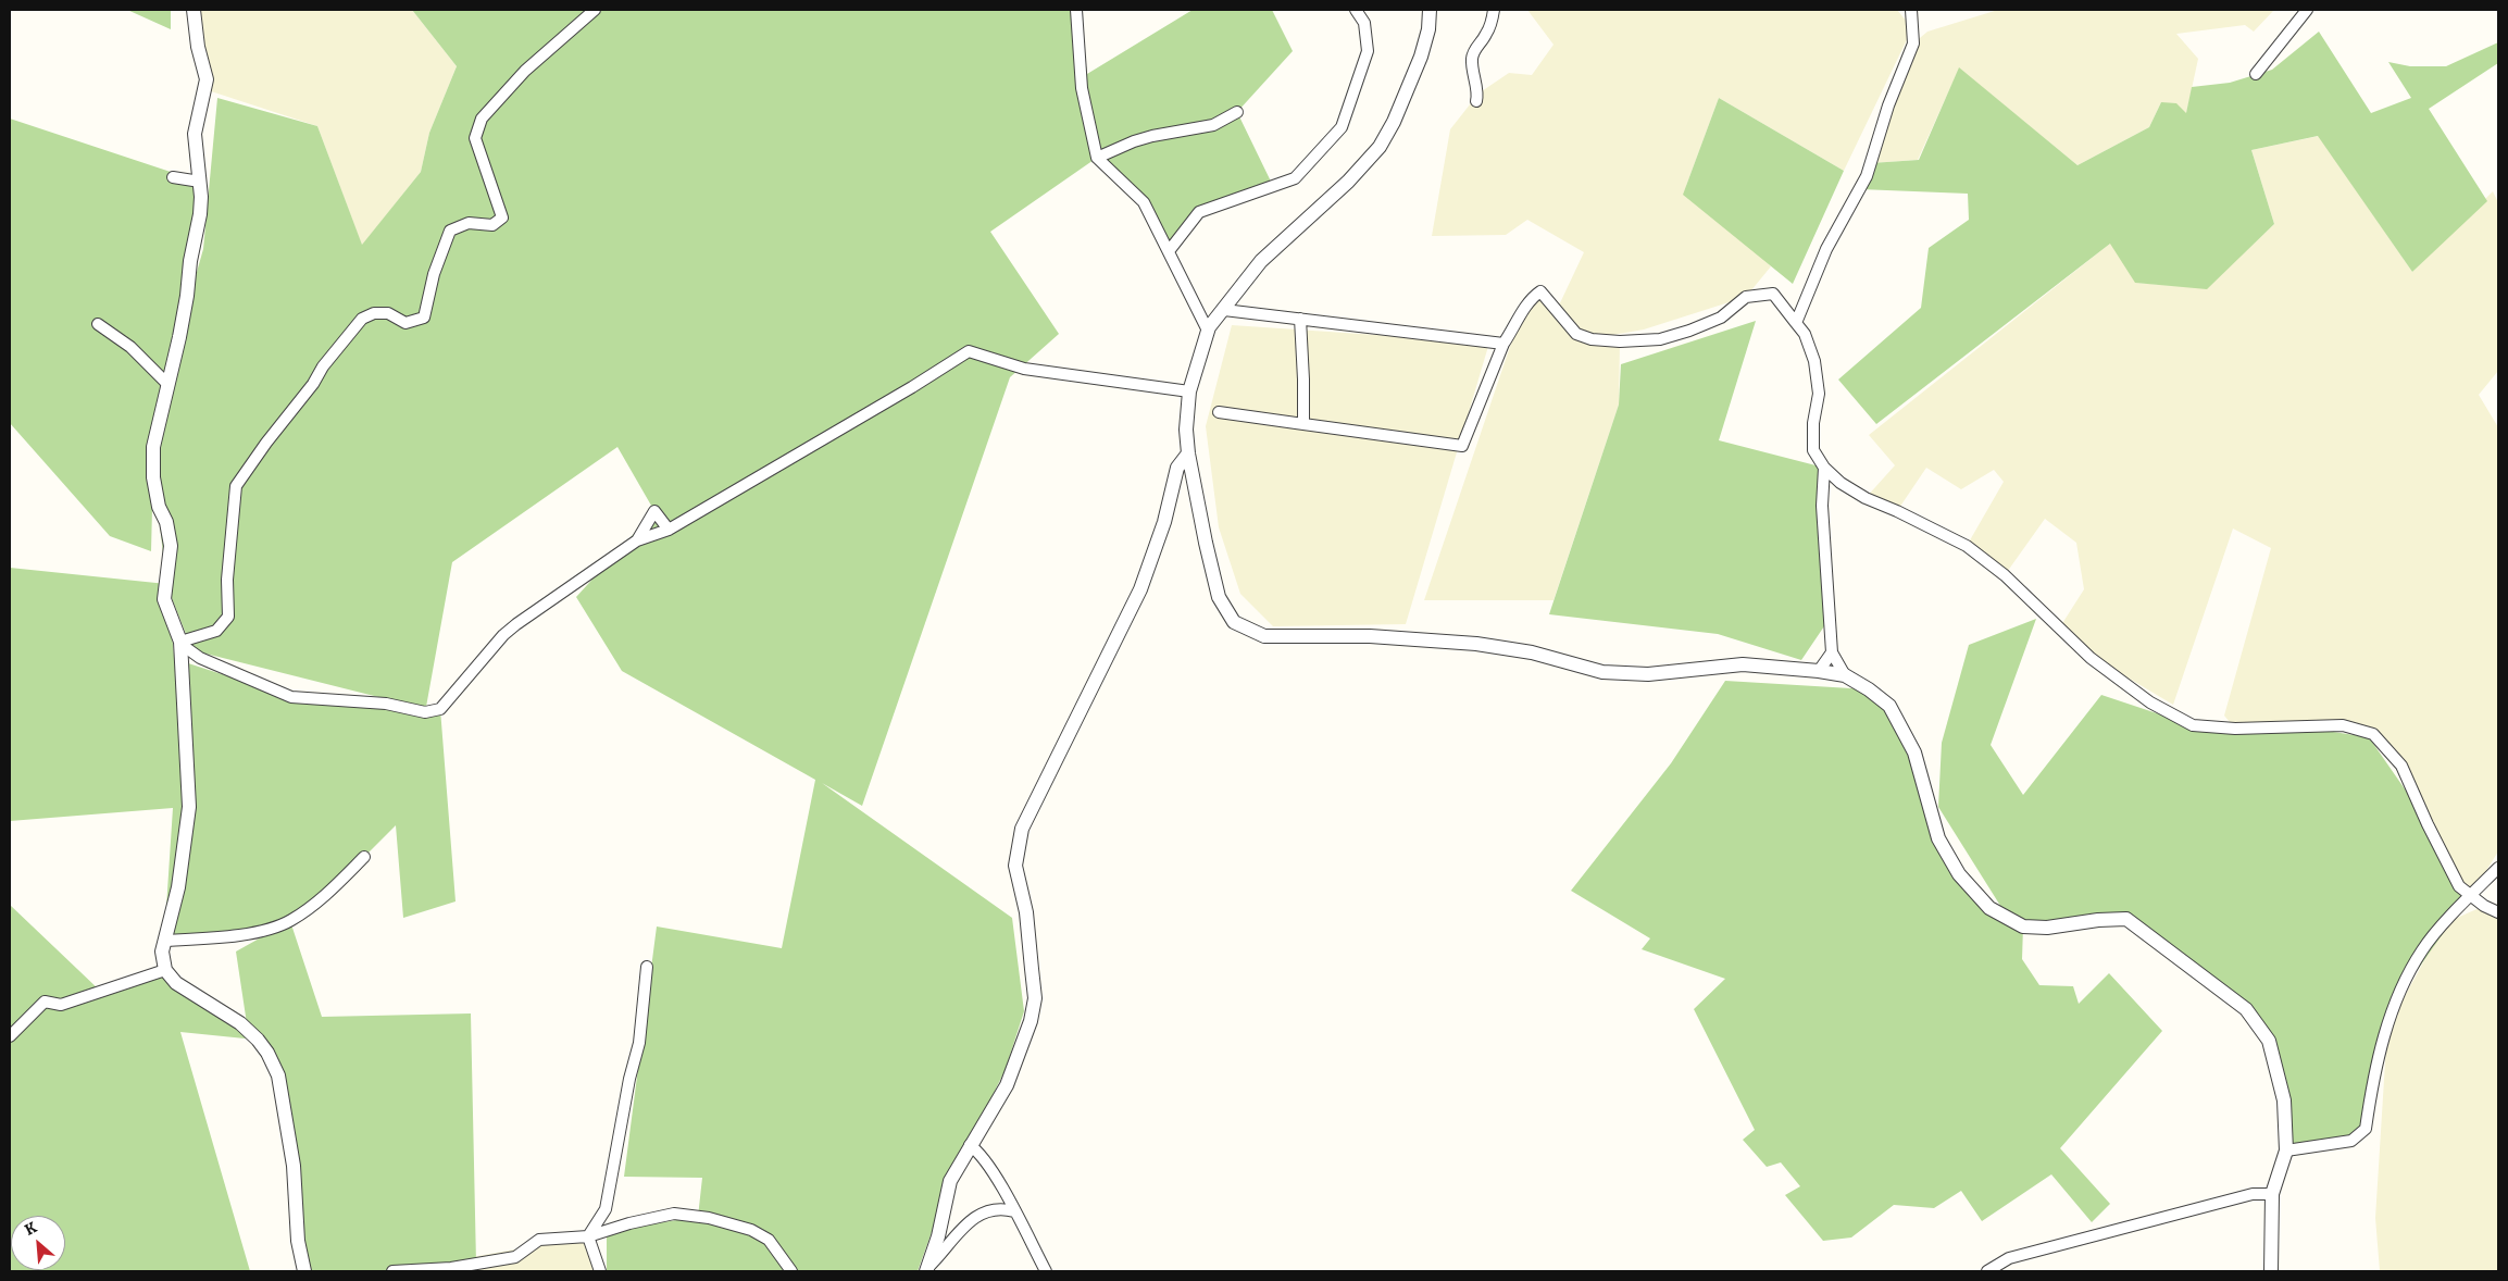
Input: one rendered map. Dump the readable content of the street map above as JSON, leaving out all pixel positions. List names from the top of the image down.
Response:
{
  "north": "top left"
}
